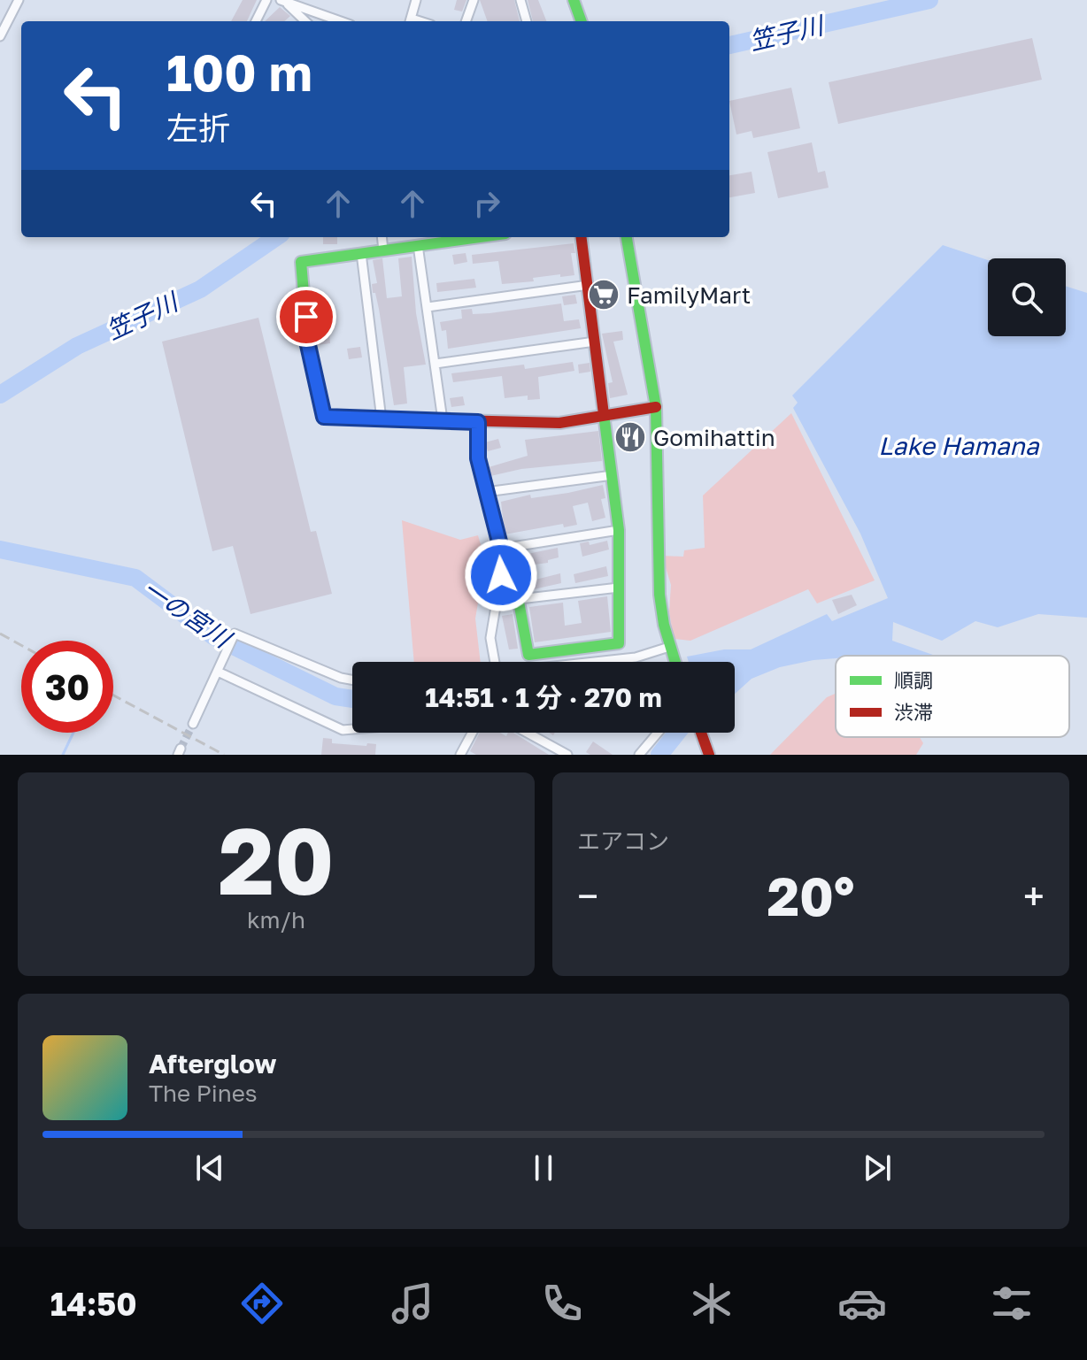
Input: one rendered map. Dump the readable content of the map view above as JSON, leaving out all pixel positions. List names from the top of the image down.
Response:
{
  "water": ["笠子川", "Lake Hamana", "一の宮川"],
  "places": {
    "supermarket": ["FamilyMart"],
    "restaurant": ["Gomihattin"]
  },
  "legend": ["順調", "渋滞"],
  "page": {
    "turn": ["100 m", "左折"],
    "limit": "30",
    "trip": "14:51 · 1 分 · 270 m",
    "tile": [
      ["20", "km/h"],
      "エアコン"
    ],
    "heat": ["−", "20°", "+"],
    "song": ["Afterglow", "The Pines"],
    "tabs": "14:50"
  }
}
